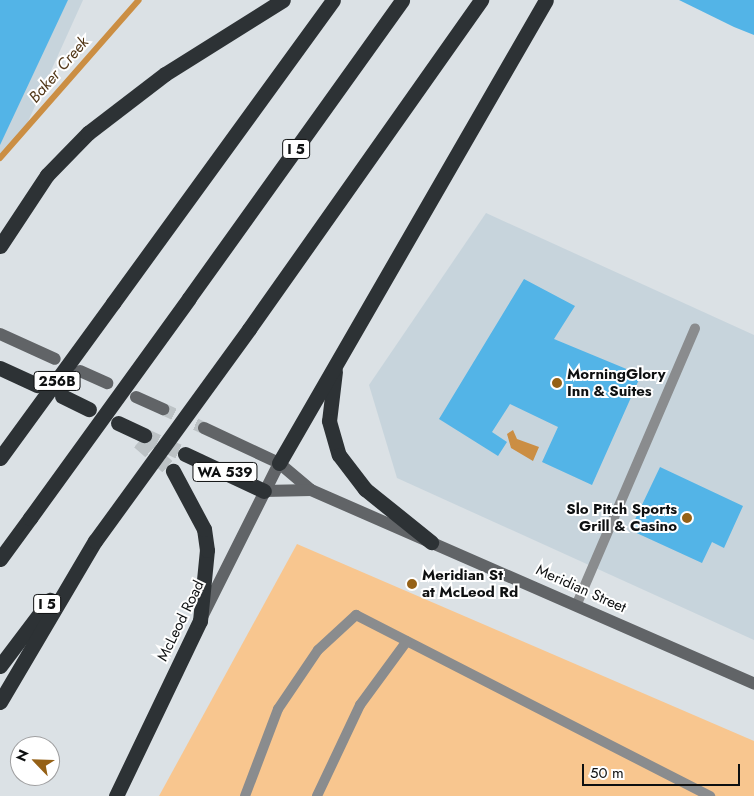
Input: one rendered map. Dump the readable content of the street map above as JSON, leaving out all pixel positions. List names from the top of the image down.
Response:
{
  "streets": {
    "highway": [
      "I 5",
      "256B",
      "WA 539",
      "Meridian Street",
      "McLeod Road"
    ]
  },
  "crossings": [
    ["Meridian Street", "McLeod Road"]
  ],
  "water": ["Baker Creek"],
  "places": ["MorningGlory Inn & Suites", "Slo Pitch Sports Grill & Casino", "Meridian St at McLeod Rd"],
  "scale_bar": "50 m",
  "north": "top left"
}
